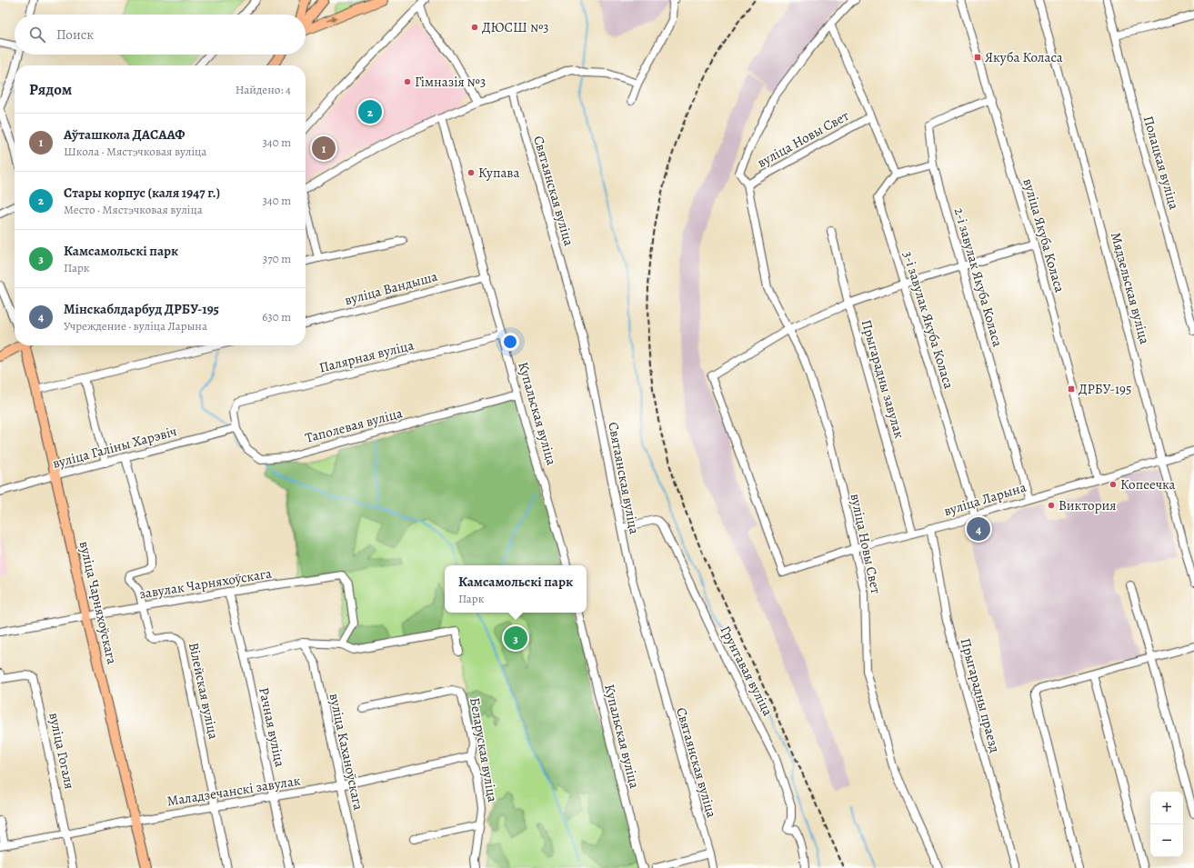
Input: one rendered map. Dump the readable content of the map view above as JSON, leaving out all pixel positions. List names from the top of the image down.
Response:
{
  "streets": {
    "main road": ["вуліца Чарняхоўскага"],
    "street": [
      "вуліца Новы Свет",
      "Полацкая вуліца",
      "Святаянская вуліца",
      "вуліца Якуба Коласа",
      "2-і завулак Якуба Коласа",
      "вуліца Вандыша",
      "Мядзельская вуліца",
      "3-і завулак Якуба Коласа",
      "Палярная вуліца",
      "Прыгарадны завулак",
      "Купальская вуліца",
      "Таполевая вуліца",
      "вуліца Галіны Харэвіч",
      "вуліца Ларына",
      "завулак Чарняхоўскага",
      "Грунтавая вуліца",
      "Вілейская вуліца",
      "Прыгарадны праезд",
      "Рачная вуліца",
      "Беларуская вуліца",
      "вуліца Гогаля",
      "вуліца Каханоўскага",
      "Маладзечанскі завулак"
    ]
  },
  "crossings": [
    ["вуліца Новы Свет", "3-і завулак Якуба Коласа"],
    ["вуліца Новы Свет", "вуліца Ларына"],
    ["Святаянская вуліца", "Грунтавая вуліца"],
    ["вуліца Якуба Коласа", "2-і завулак Якуба Коласа"],
    ["вуліца Якуба Коласа", "вуліца Ларына"],
    ["2-і завулак Якуба Коласа", "вуліца Ларына"],
    ["вуліца Вандыша", "Купальская вуліца"],
    ["Мядзельская вуліца", "вуліца Ларына"],
    ["3-і завулак Якуба Коласа", "вуліца Ларына"],
    ["Палярная вуліца", "Купальская вуліца"],
    ["Палярная вуліца", "Таполевая вуліца"],
    ["Прыгарадны завулак", "вуліца Ларына"],
    ["Купальская вуліца", "Таполевая вуліца"],
    ["Таполевая вуліца", "вуліца Галіны Харэвіч"],
    ["вуліца Галіны Харэвіч", "вуліца Чарняхоўскага"],
    ["вуліца Галіны Харэвіч", "Вілейская вуліца"],
    ["вуліца Ларына", "Прыгарадны праезд"],
    ["завулак Чарняхоўскага", "вуліца Чарняхоўскага"],
    ["завулак Чарняхоўскага", "Вілейская вуліца"],
    ["завулак Чарняхоўскага", "Рачная вуліца"],
    ["вуліца Чарняхоўскага", "Маладзечанскі завулак"],
    ["Вілейская вуліца", "Маладзечанскі завулак"],
    ["Рачная вуліца", "Маладзечанскі завулак"],
    ["Беларуская вуліца", "Маладзечанскі завулак"],
    ["вуліца Гогаля", "Маладзечанскі завулак"],
    ["вуліца Каханоўскага", "Маладзечанскі завулак"]
  ],
  "places": {
    "other": [
      "ДЮСШ №3",
      "Гімназія №3",
      "Купава",
      "Копеечка",
      "Виктория"
    ],
    "transit": ["Якуба Коласа", "ДРБУ-195"]
  },
  "page": {
    "search": "Поиск",
    "heading": ["Рядом", "Найдено: 4"],
    "pins": [
      "2",
      "1",
      "4",
      "3"
    ],
    "list": [
      {
        "mark": "1",
        "name": "Аўташкола ДАСААФ",
        "note": "Школа · Мястэчковая вуліца",
        "value": "340 m"
      },
      {
        "mark": "2",
        "name": "Стары корпус (каля 1947 г.)",
        "note": "Место · Мястэчковая вуліца",
        "value": "340 m"
      },
      {
        "mark": "3",
        "name": "Камсамольскі парк",
        "note": "Парк",
        "value": "370 m"
      },
      {
        "mark": "4",
        "name": "Мінскаблдарбуд ДРБУ-195",
        "note": "Учреждение · вуліца Ларына",
        "value": "630 m"
      }
    ],
    "popup": ["Камсамольскі парк", "Парк"],
    "map_buttons": ["+", "−"]
  }
}
